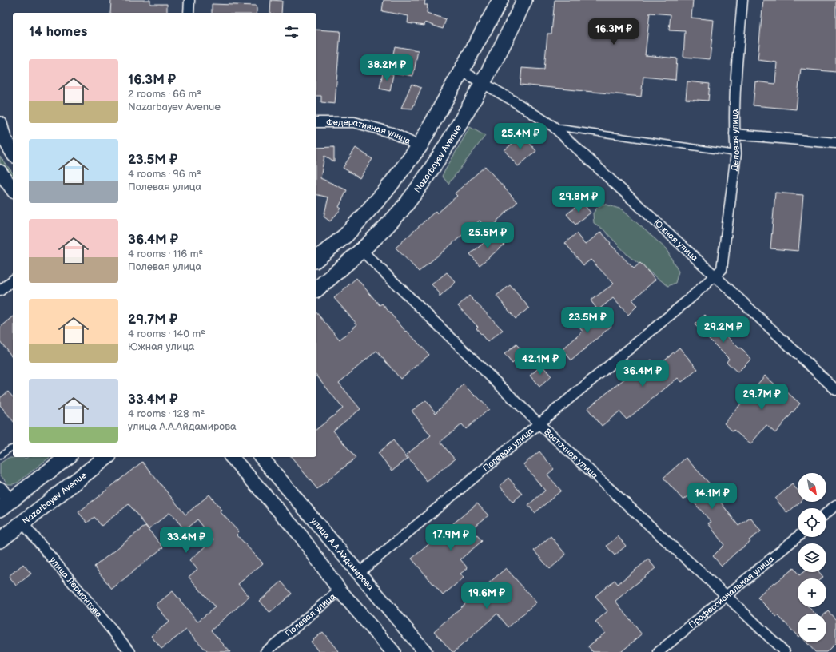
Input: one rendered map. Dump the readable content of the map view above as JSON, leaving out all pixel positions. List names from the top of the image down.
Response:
{
  "streets": {
    "main road": ["Nazarbayev Avenue", "улица А.А.Айдамирова"],
    "street": [
      "Федеративная улица",
      "Деловая улица",
      "Южная улица",
      "Полевая улица",
      "Восточная улица",
      "улица Лермонтова",
      "Профессиональная улица"
    ]
  },
  "crossings": [
    ["Деловая улица", "Южная улица"],
    ["Деловая улица", "Полевая улица"],
    ["Nazarbayev Avenue", "Южная улица"],
    ["Nazarbayev Avenue", "Восточная улица"],
    ["Nazarbayev Avenue", "улица Лермонтова"],
    ["Южная улица", "Полевая улица"],
    ["Полевая улица", "Восточная улица"],
    ["Полевая улица", "улица А.А.Айдамирова"],
    ["Восточная улица", "Профессиональная улица"]
  ],
  "north": "bottom right",
  "page": {
    "heading": "14 homes",
    "price": [
      "16.3M ₽",
      "38.2M ₽",
      "25.4M ₽",
      "29.8M ₽",
      "25.5M ₽",
      "23.5M ₽",
      "29.2M ₽",
      "42.1M ₽",
      "36.4M ₽",
      "29.7M ₽",
      "14.1M ₽",
      "17.9M ₽",
      "33.4M ₽",
      "19.6M ₽"
    ],
    "list": [
      {
        "name": "16.3M ₽",
        "note": "2 rooms · 66 m² · Nazarbayev Avenue"
      },
      {
        "name": "23.5M ₽",
        "note": "4 rooms · 96 m² · Полевая улица"
      },
      {
        "name": "36.4M ₽",
        "note": "4 rooms · 116 m² · Полевая улица"
      },
      {
        "name": "29.7M ₽",
        "note": "4 rooms · 140 m² · Южная улица"
      },
      {
        "name": "33.4M ₽",
        "note": "4 rooms · 128 m² · улица А.А.Айдамирова"
      }
    ],
    "map_buttons": ["+", "−"]
  }
}
